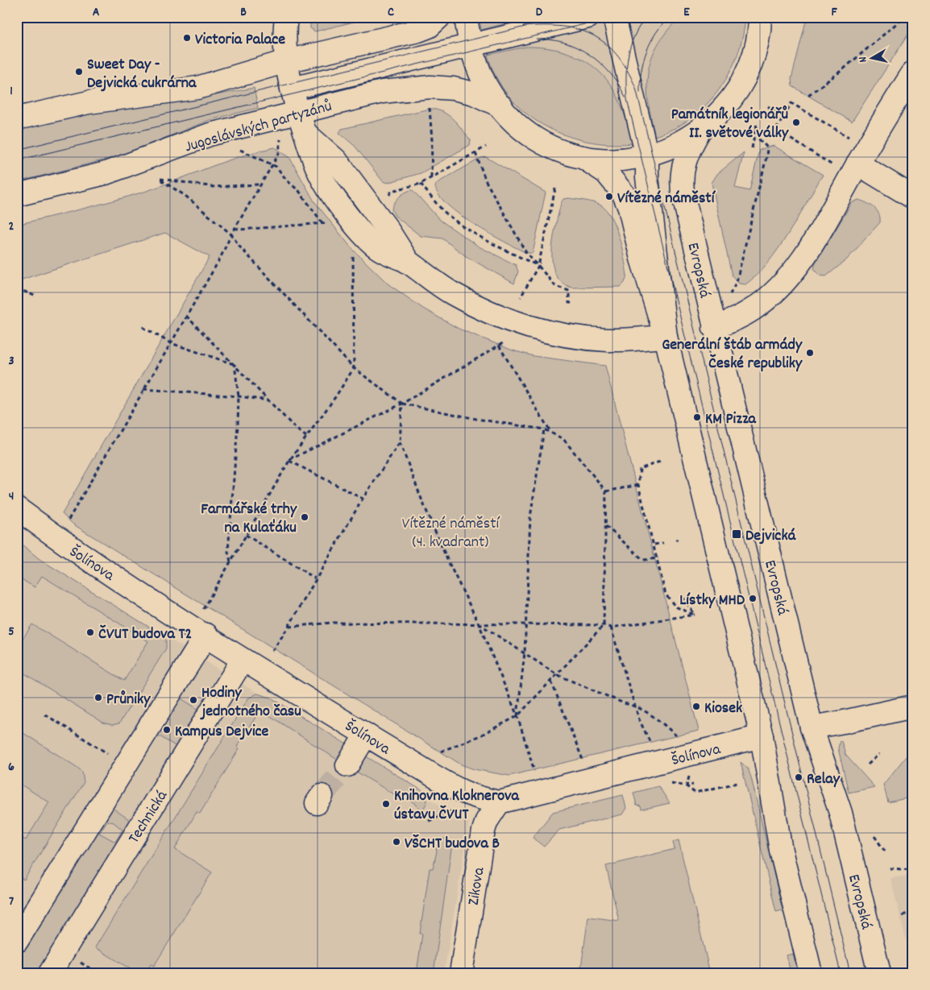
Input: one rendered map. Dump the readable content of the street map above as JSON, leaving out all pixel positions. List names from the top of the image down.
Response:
{
  "streets": {
    "main road": [
      "Jugoslávských partyzánů",
      "Evropská",
      "Šolínova",
      "Technická",
      "Zikova"
    ]
  },
  "crossings": [
    ["Šolínova", "Technická"],
    ["Šolínova", "Zikova"]
  ],
  "parks": ["Vítězné náměstí (4. kvadrant)"],
  "places": {
    "other": [
      "Victoria Palace",
      "Sweet Day - Dejvická cukrárna",
      "Památník legionářů II. světové války",
      "Vítězné náměstí",
      "Generální štáb armády České republiky",
      "KM Pizza",
      "Farmářské trhy na Kulaťáku",
      "Lístky MHD",
      "ČVUT budova T2",
      "Průniky",
      "Hodiny jednotného času",
      "Kiosek",
      "Kampus Dejvice",
      "Relay",
      "Knihovna Kloknerova ústavu ČVUT",
      "VŠCHT budova B"
    ],
    "transit": ["Dejvická"]
  },
  "north": "left",
  "grid": {
    "columns": [
      "A",
      "B",
      "C",
      "D",
      "E",
      "F"
    ],
    "rows": [
      "1",
      "2",
      "3",
      "4",
      "5",
      "6",
      "7"
    ]
  }
}
